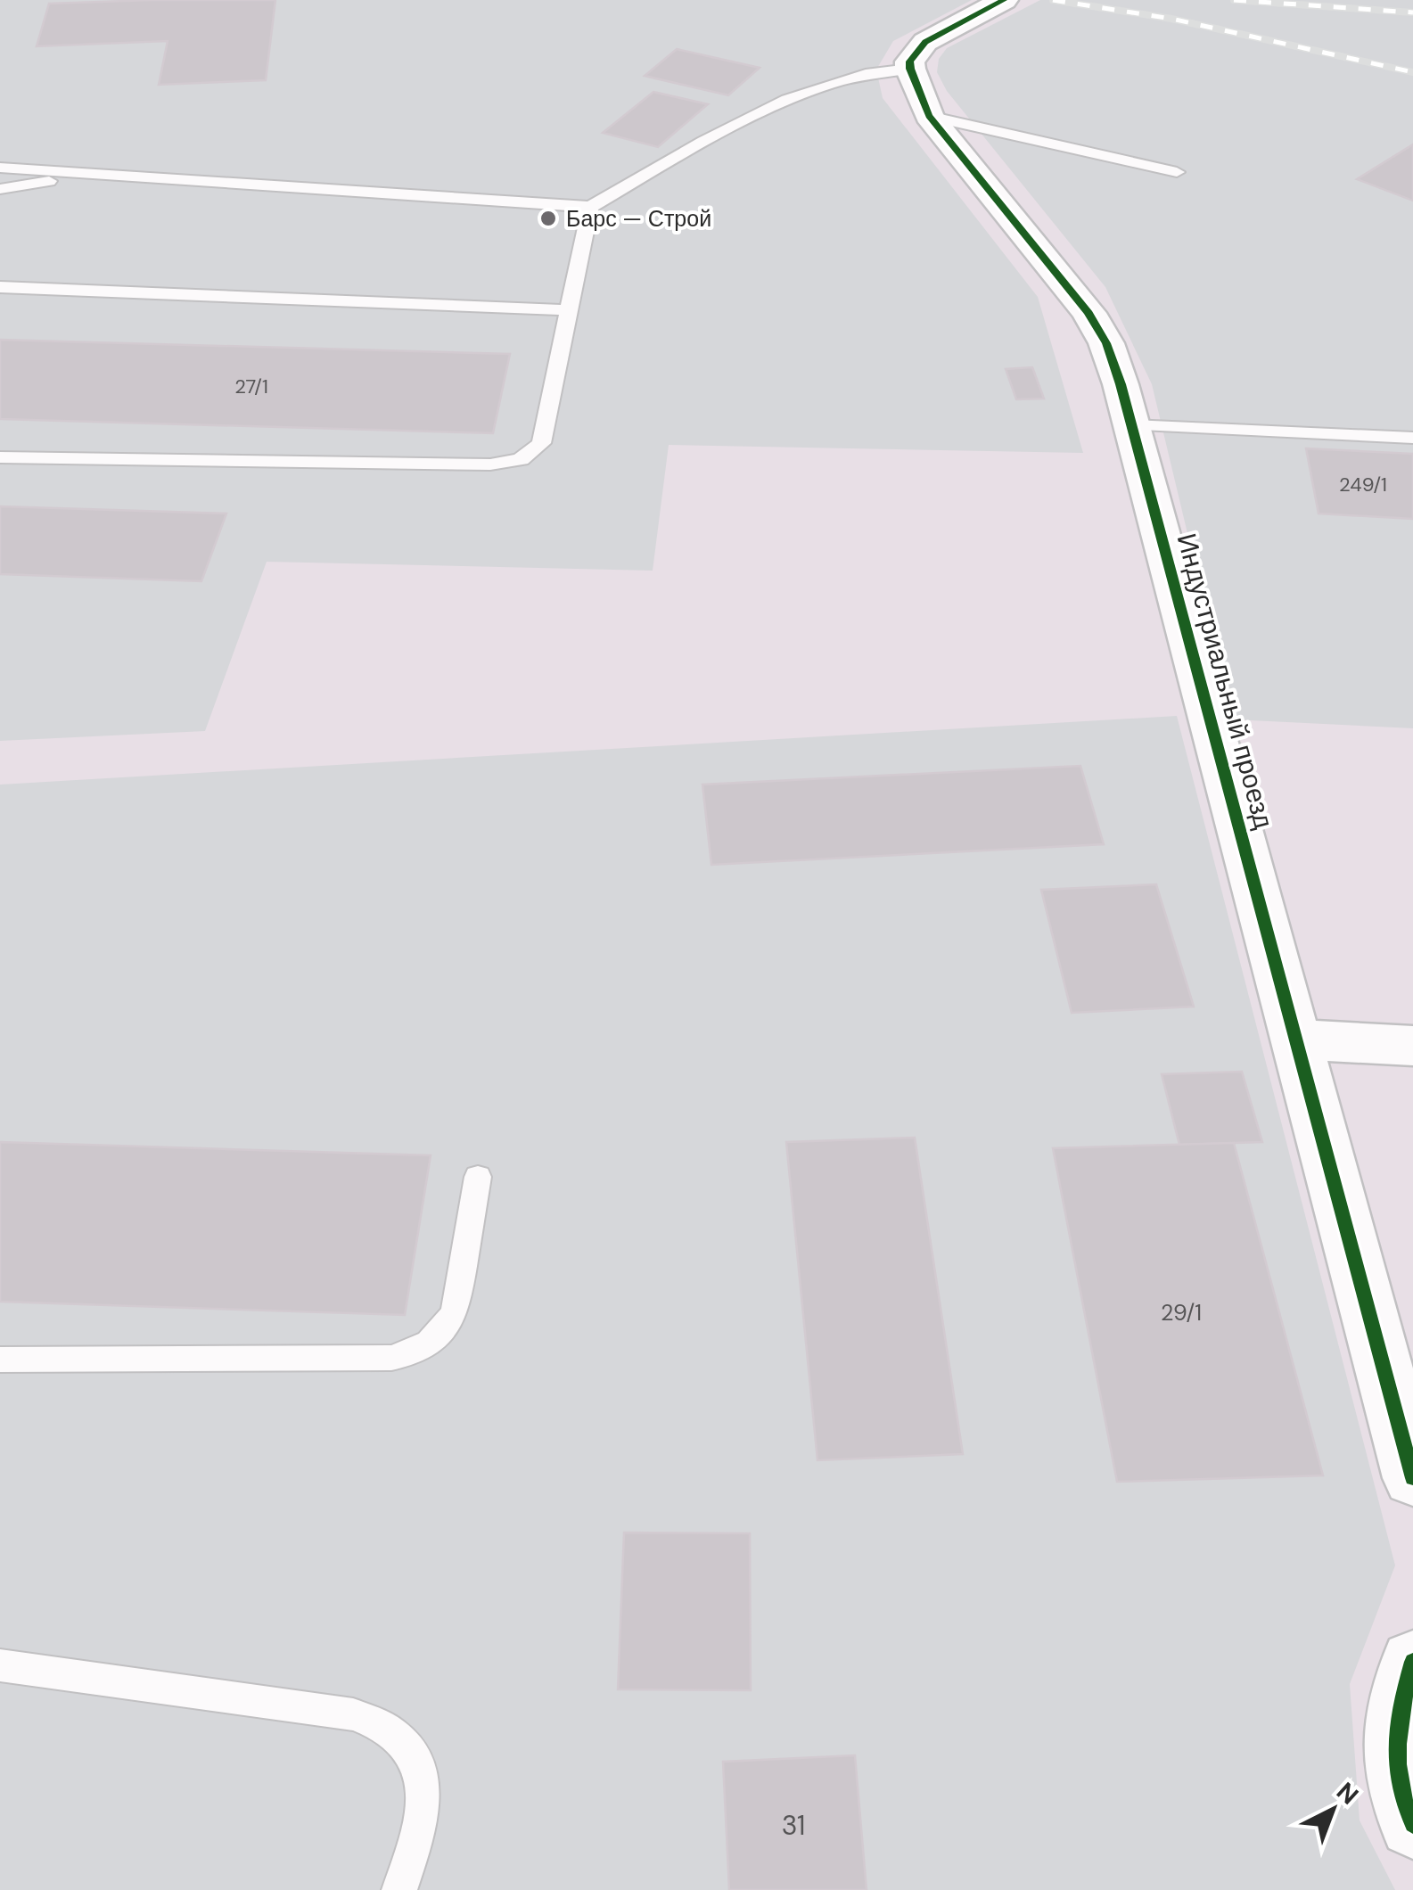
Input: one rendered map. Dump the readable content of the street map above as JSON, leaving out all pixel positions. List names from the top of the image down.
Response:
{
  "streets": {
    "street": ["Индустриальный проезд"]
  },
  "places": ["Барс — Строй"],
  "house_numbers": [
    "27/1",
    "249/1",
    "29/1",
    "31"
  ],
  "north": "top right"
}
